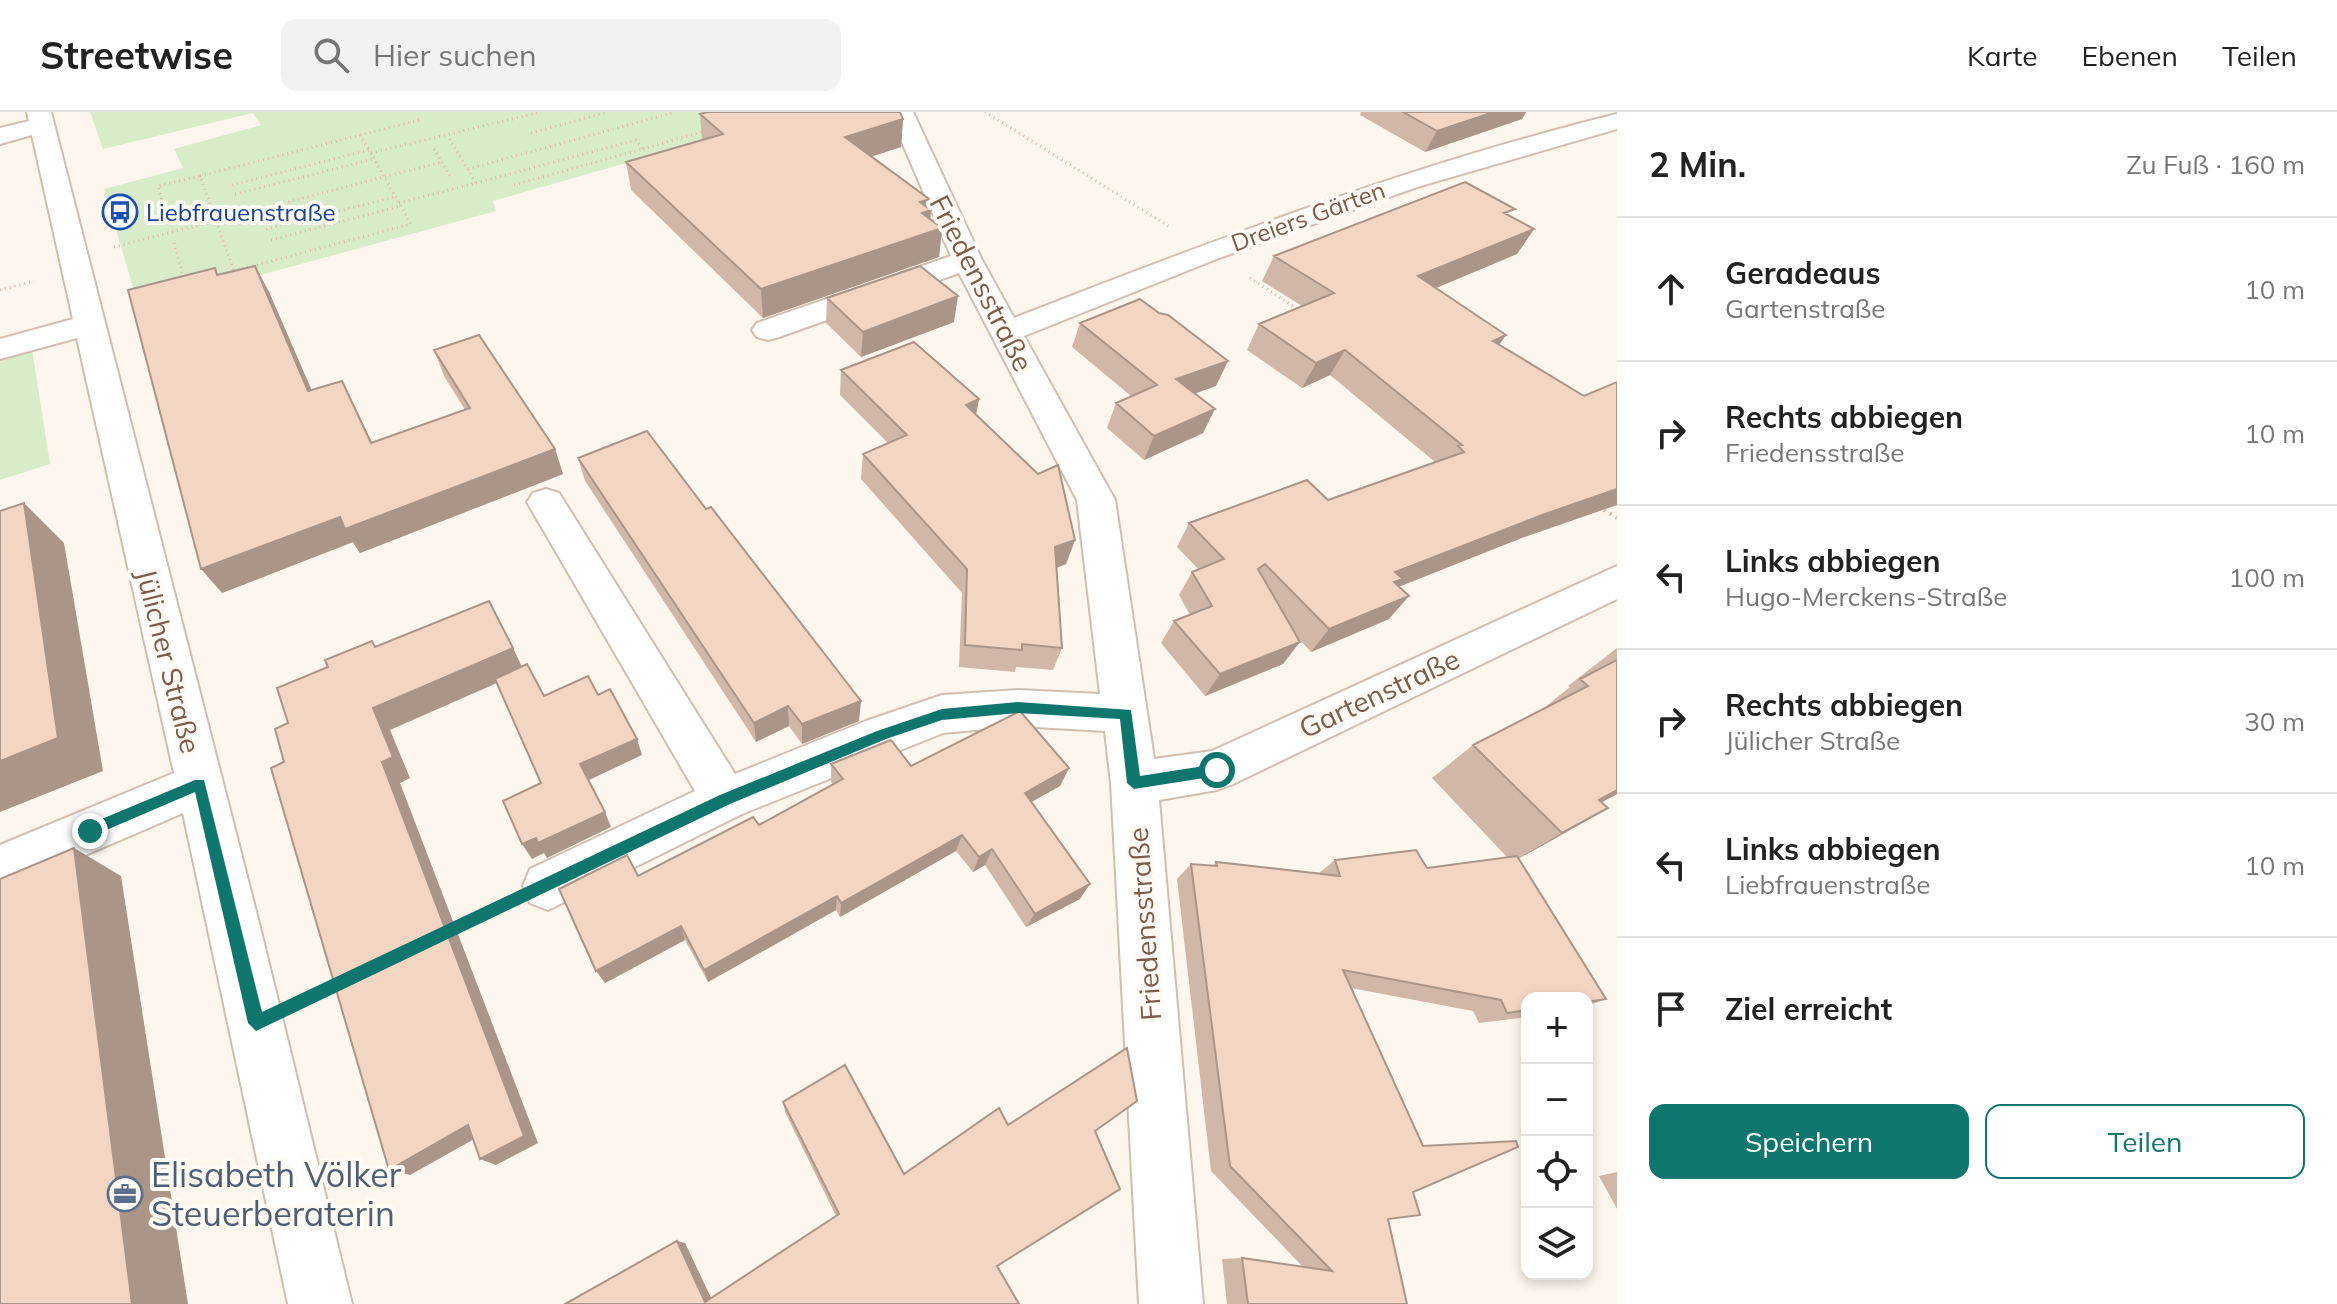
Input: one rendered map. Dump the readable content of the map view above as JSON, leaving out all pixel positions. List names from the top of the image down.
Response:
{
  "streets": {
    "street": [
      "Dreiers Gärten",
      "Friedensstraße",
      "Jülicher Straße",
      "Gartenstraße"
    ]
  },
  "crossings": [
    ["Dreiers Gärten", "Friedensstraße"],
    ["Friedensstraße", "Gartenstraße"]
  ],
  "places": {
    "bus stop": ["Liebfrauenstraße"],
    "office": ["Elisabeth Völker Steuerberaterin"]
  },
  "page": {
    "header": "Streetwise",
    "search": "Hier suchen",
    "nav": ["Karte", "Ebenen", "Teilen"],
    "heading": ["2 Min.", "Zu Fuß · 160 m"],
    "list": [
      ["Geradeaus", "Gartenstraße", "10 m"],
      ["Rechts abbiegen", "Friedensstraße", "10 m"],
      ["Links abbiegen", "Hugo-Merckens-Straße", "100 m"],
      ["Rechts abbiegen", "Jülicher Straße", "30 m"],
      ["Links abbiegen", "Liebfrauenstraße", "10 m"],
      "Ziel erreicht"
    ],
    "map_buttons": ["+", "−"],
    "buttons": ["Speichern", "Teilen"]
  }
}
